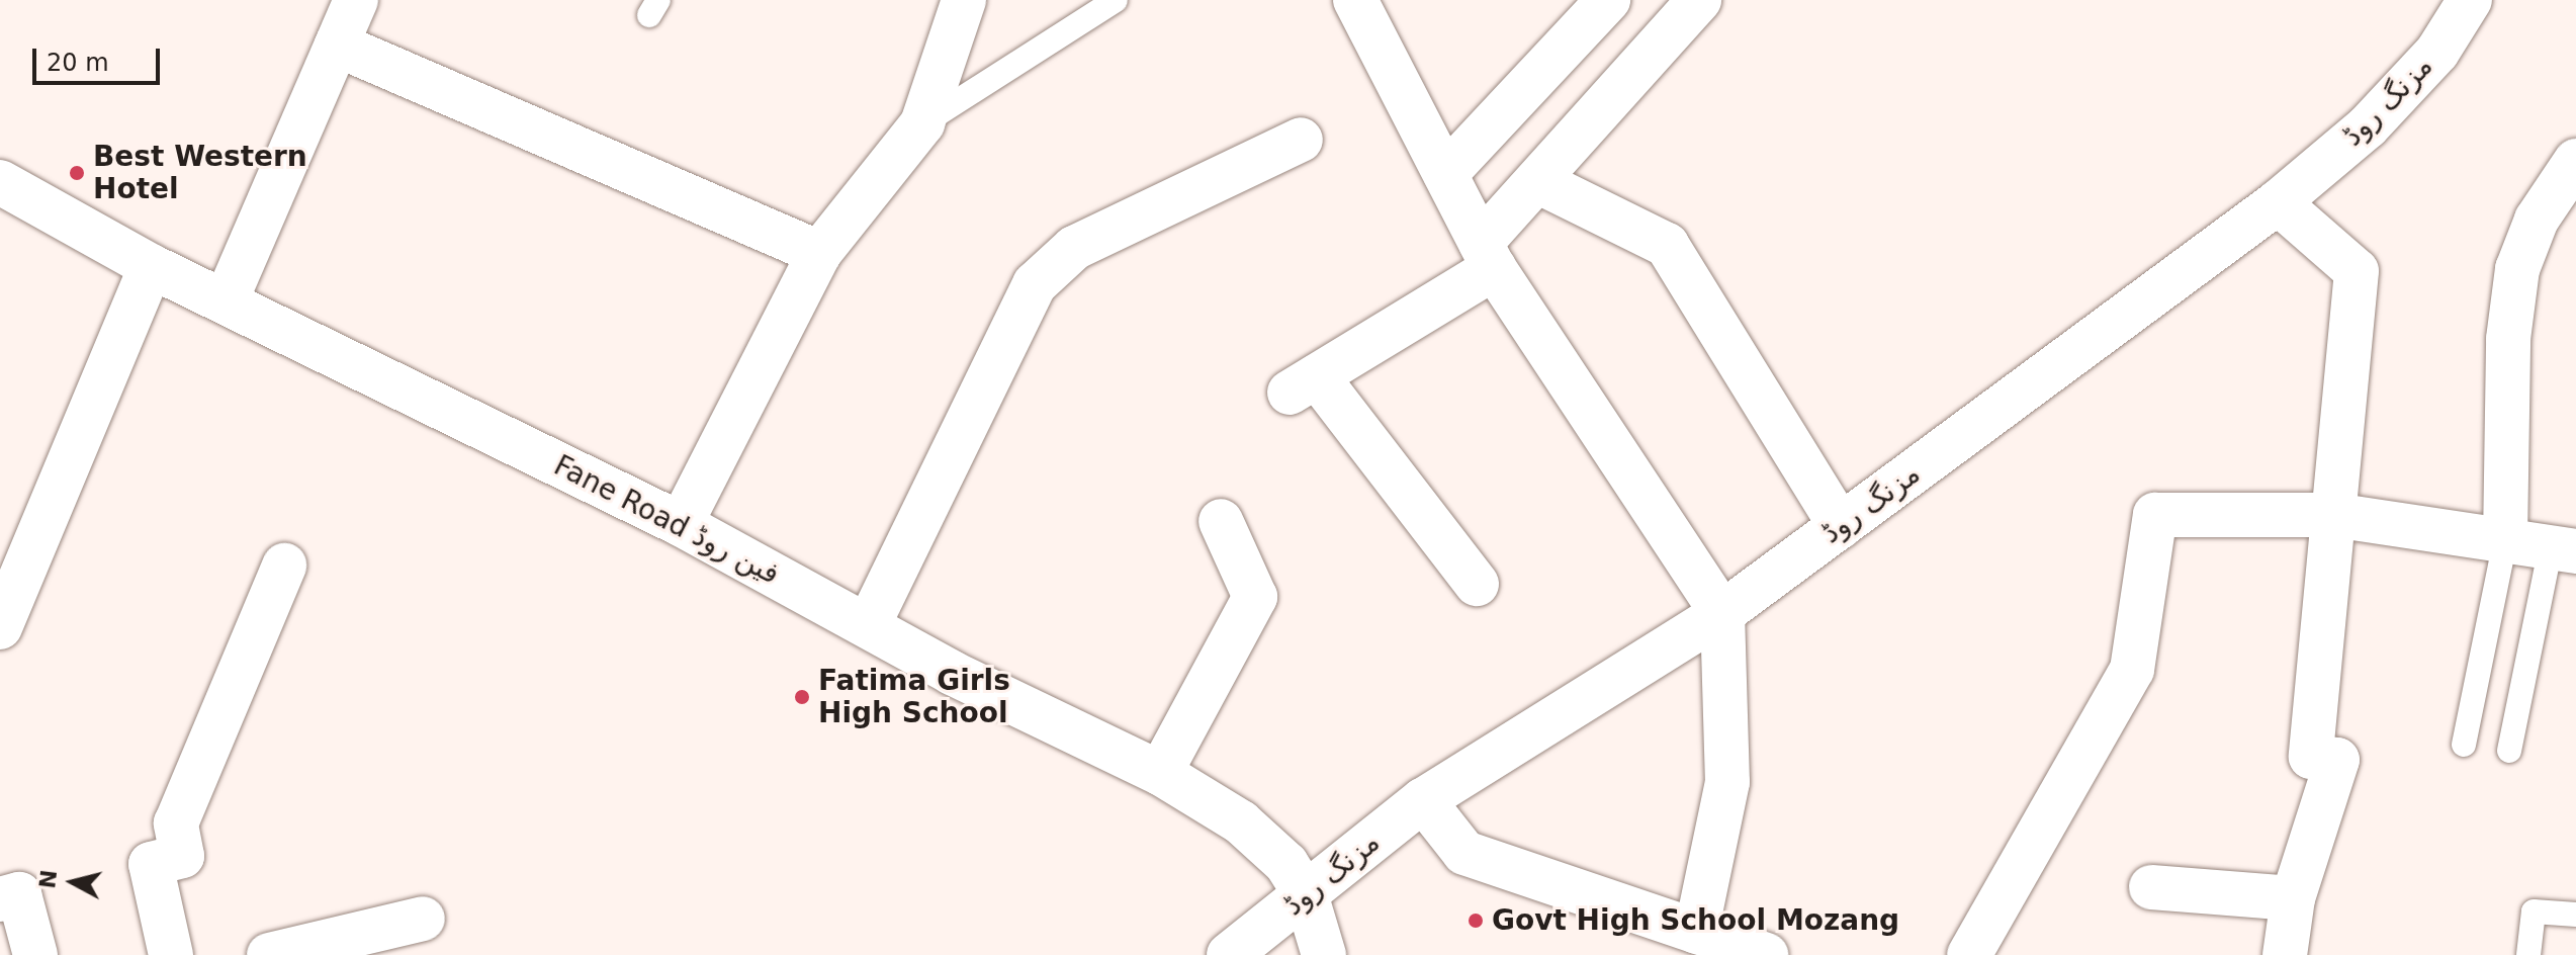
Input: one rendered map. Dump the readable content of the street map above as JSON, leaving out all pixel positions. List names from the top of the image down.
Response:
{
  "streets": {
    "street": ["مزنگ روڈ", "Fane Road فین روڈ"]
  },
  "crossings": [
    ["مزنگ روڈ", "Fane Road فین روڈ"]
  ],
  "places": ["Best Western Hotel", "Fatima Girls High School", "Govt High School Mozang"],
  "scale_bar": "20 m",
  "north": "left"
}
